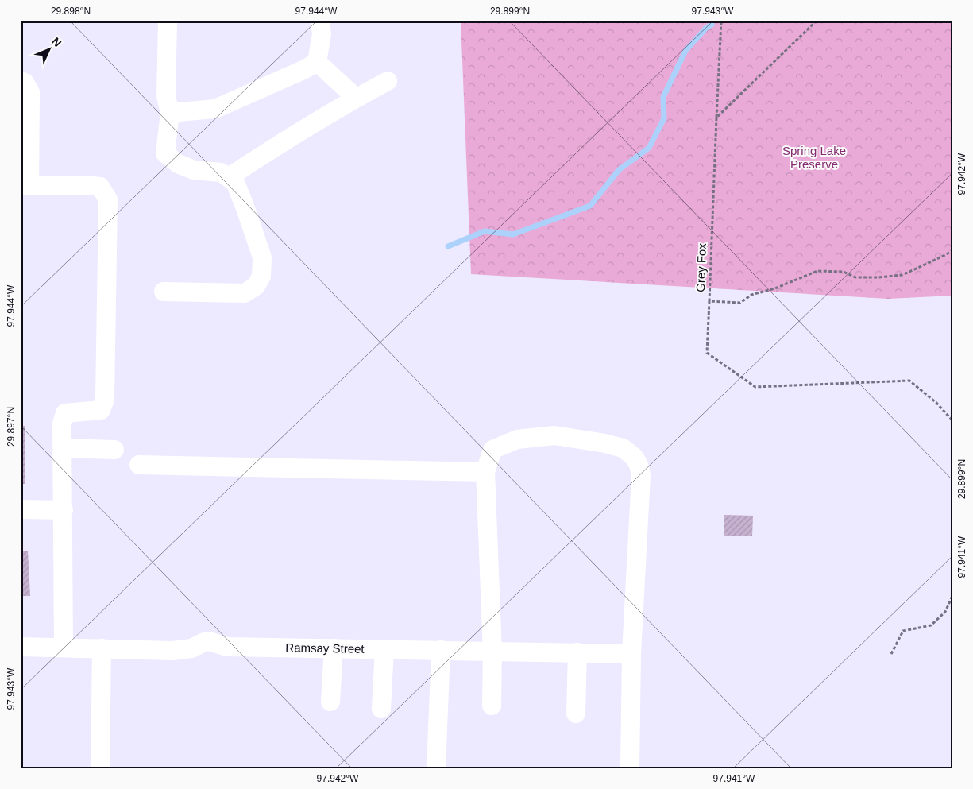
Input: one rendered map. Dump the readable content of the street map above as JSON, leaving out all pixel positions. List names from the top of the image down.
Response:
{
  "streets": {
    "street": ["Ramsay Street"],
    "path": ["Grey Fox"]
  },
  "parks": ["Spring Lake Preserve"],
  "north": "top right",
  "coordinates": [
    "29.898°N",
    "97.944°W",
    "29.899°N",
    "97.943°W",
    "97.942°W",
    "29.897°N",
    "97.941°W"
  ]
}
